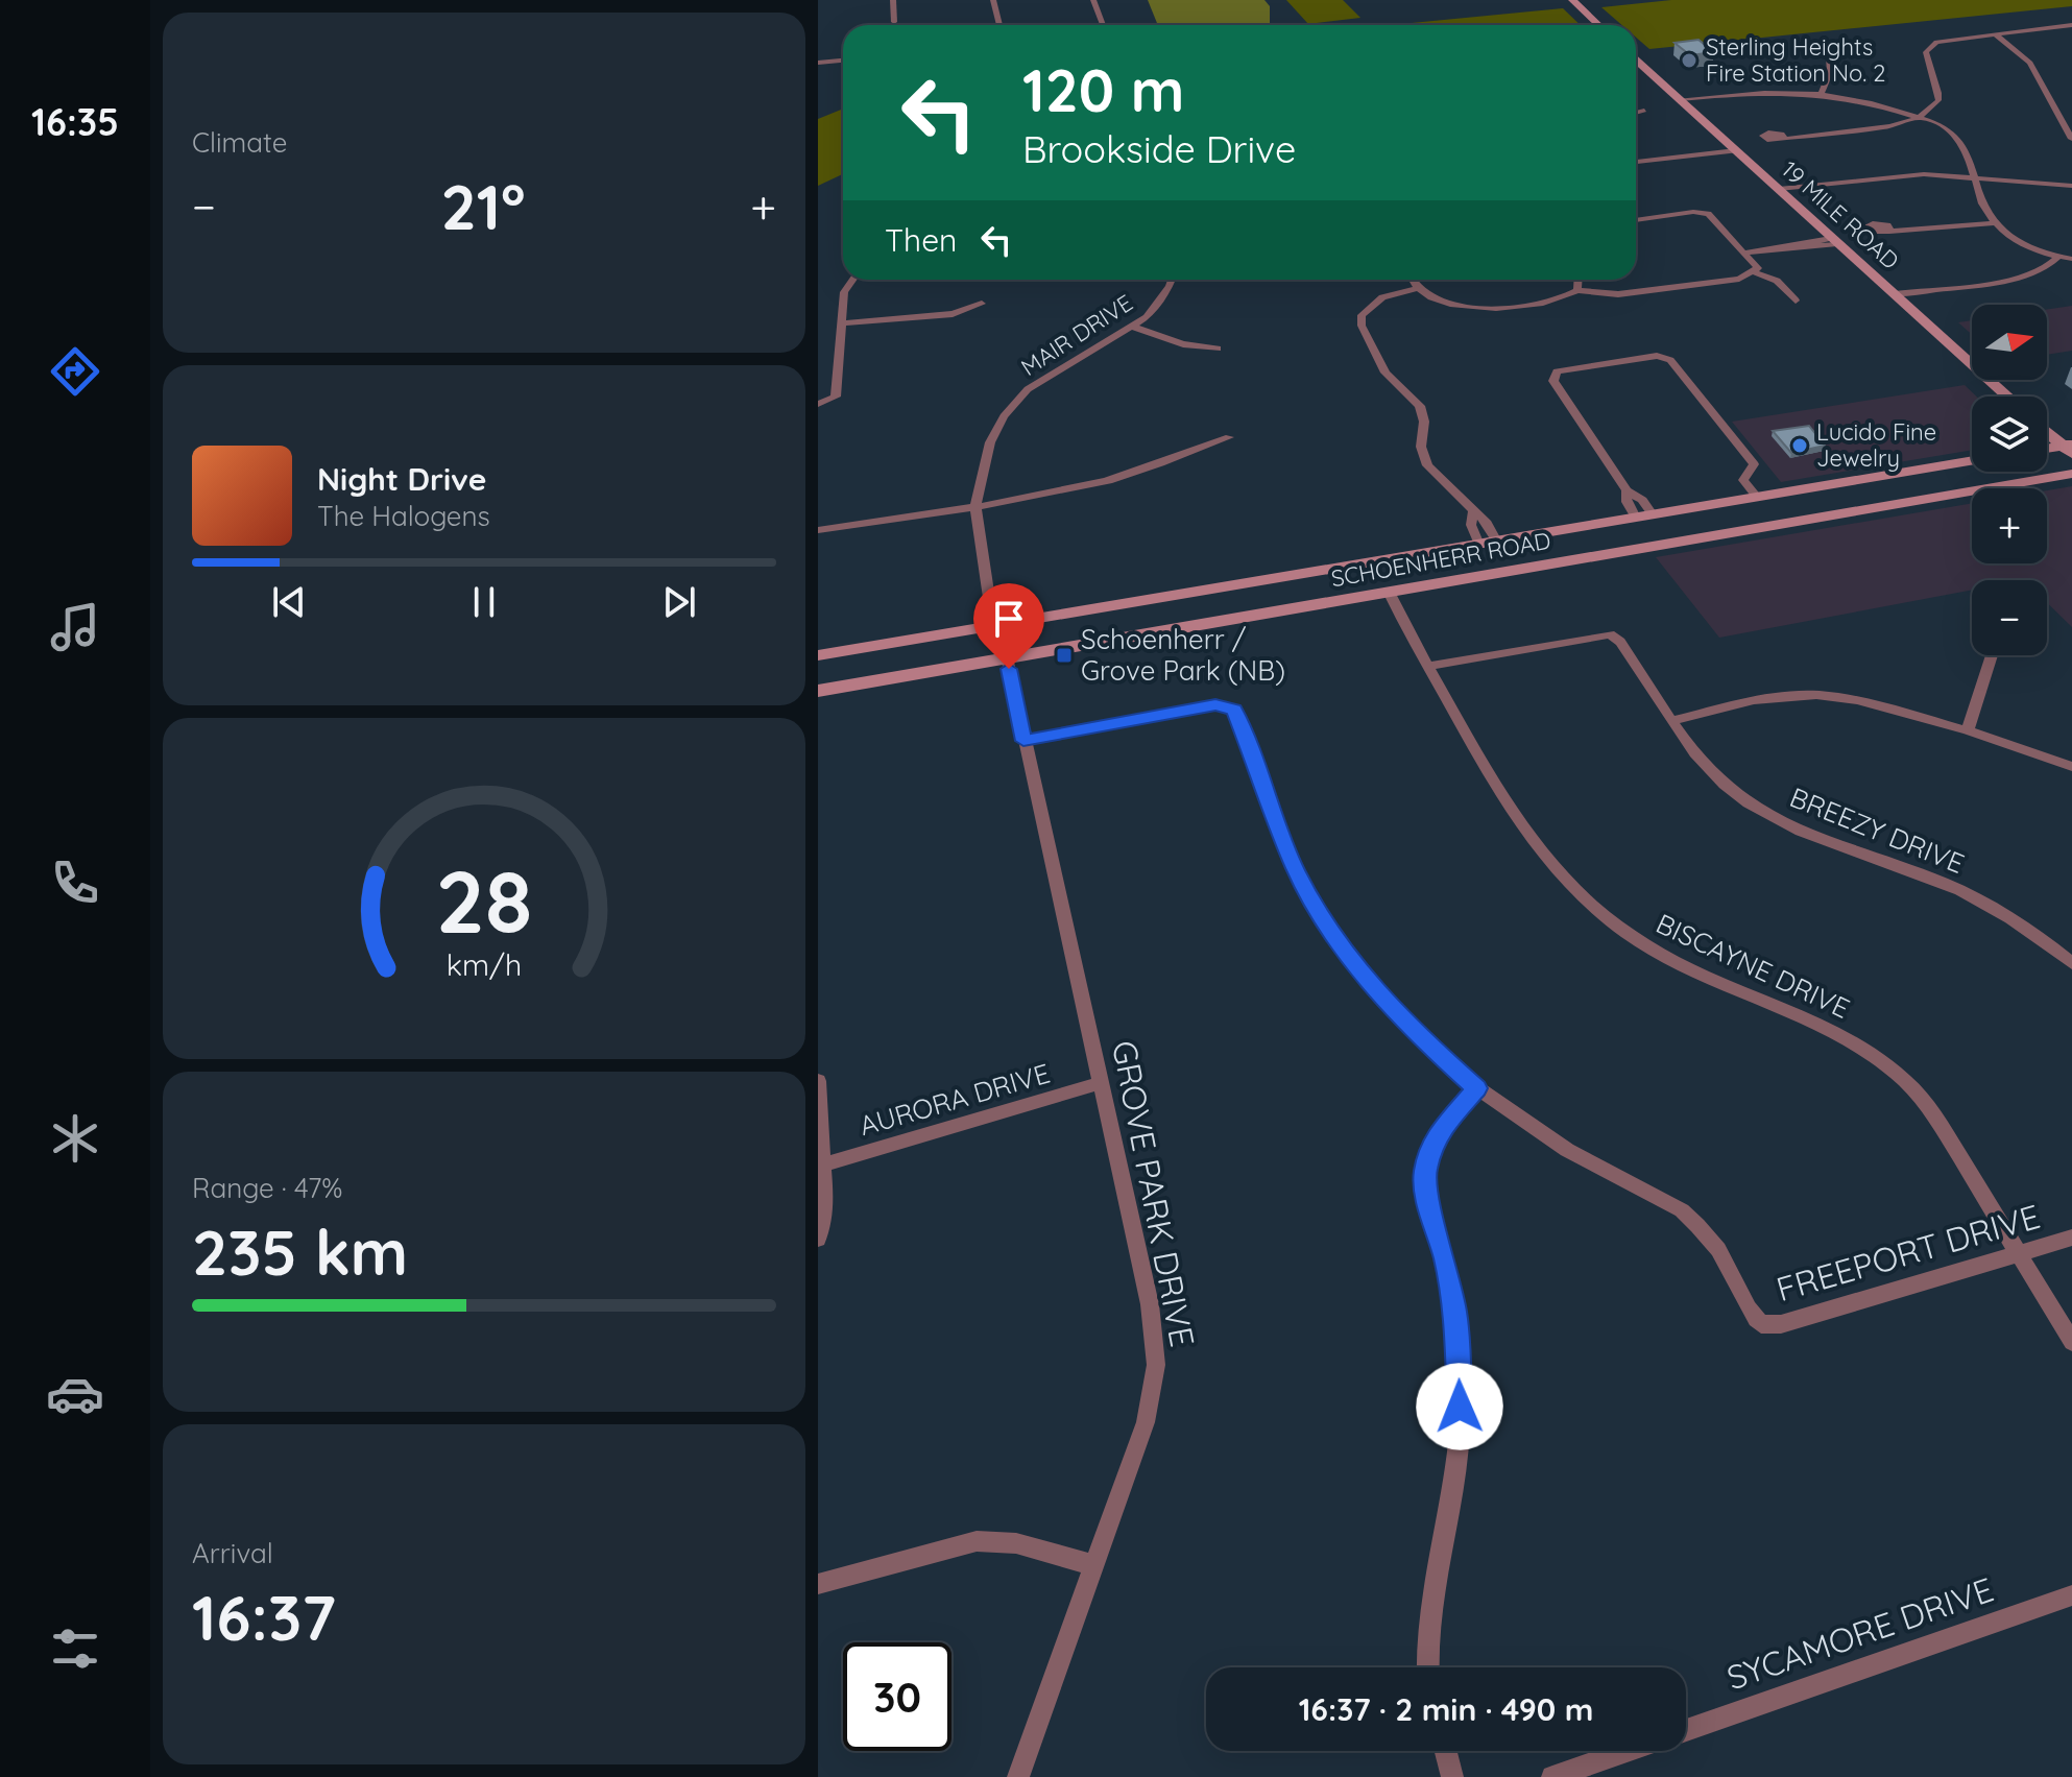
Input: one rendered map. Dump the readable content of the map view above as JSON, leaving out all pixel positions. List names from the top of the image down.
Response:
{
  "streets": {
    "main road": ["19 MILE ROAD", "SCHOENHERR ROAD"],
    "street": [
      "MAIR DRIVE",
      "BREEZY DRIVE",
      "BISCAYNE DRIVE",
      "AURORA DRIVE",
      "GROVE PARK DRIVE",
      "FREEPORT DRIVE",
      "SYCAMORE DRIVE"
    ]
  },
  "crossings": [
    ["MAIR DRIVE", "SCHOENHERR ROAD"],
    ["SCHOENHERR ROAD", "BISCAYNE DRIVE"],
    ["SCHOENHERR ROAD", "GROVE PARK DRIVE"],
    ["BREEZY DRIVE", "BISCAYNE DRIVE"],
    ["BISCAYNE DRIVE", "FREEPORT DRIVE"],
    ["AURORA DRIVE", "GROVE PARK DRIVE"]
  ],
  "places": {
    "other": ["Sterling Heights Fire Station No. 2", "Lucido Fine Jewelry"],
    "transit": ["Schoenherr / Grove Park (NB)"]
  },
  "north": "right",
  "page": {
    "tabs": "16:35",
    "tile": [
      "Climate",
      ["Range · 47%", "235 km"],
      ["Arrival", "16:37"]
    ],
    "turn": ["120 m", "Brookside Drive"],
    "heat": ["−", "21°", "+"],
    "then": "Then",
    "map_buttons": ["+", "−"],
    "song": ["Night Drive", "The Halogens"],
    "limit": "30",
    "trip": "16:37 · 2 min · 490 m",
    "gauge": ["28", "km/h"]
  }
}
